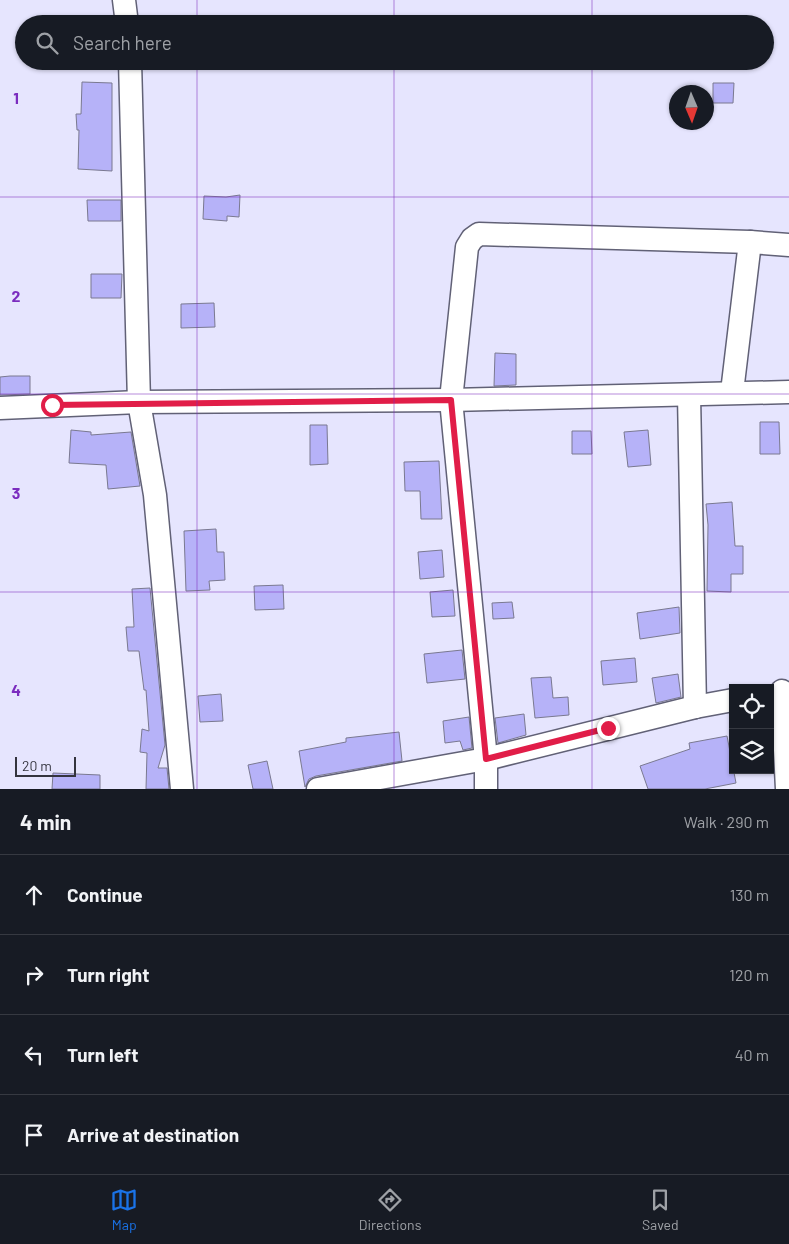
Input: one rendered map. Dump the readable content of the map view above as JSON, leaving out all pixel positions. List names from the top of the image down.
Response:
{
  "scale_bar": "20 m",
  "north": "bottom",
  "page": {
    "search": "Search here",
    "scale": "20 m",
    "heading": ["4 min", "Walk · 290 m"],
    "list": [
      ["Continue", "130 m"],
      ["Turn right", "120 m"],
      ["Turn left", "40 m"],
      "Arrive at destination"
    ],
    "nav": ["Map", "Directions", "Saved"]
  },
  "grid": {
    "rows": [
      "1",
      "2",
      "3",
      "4"
    ]
  }
}
